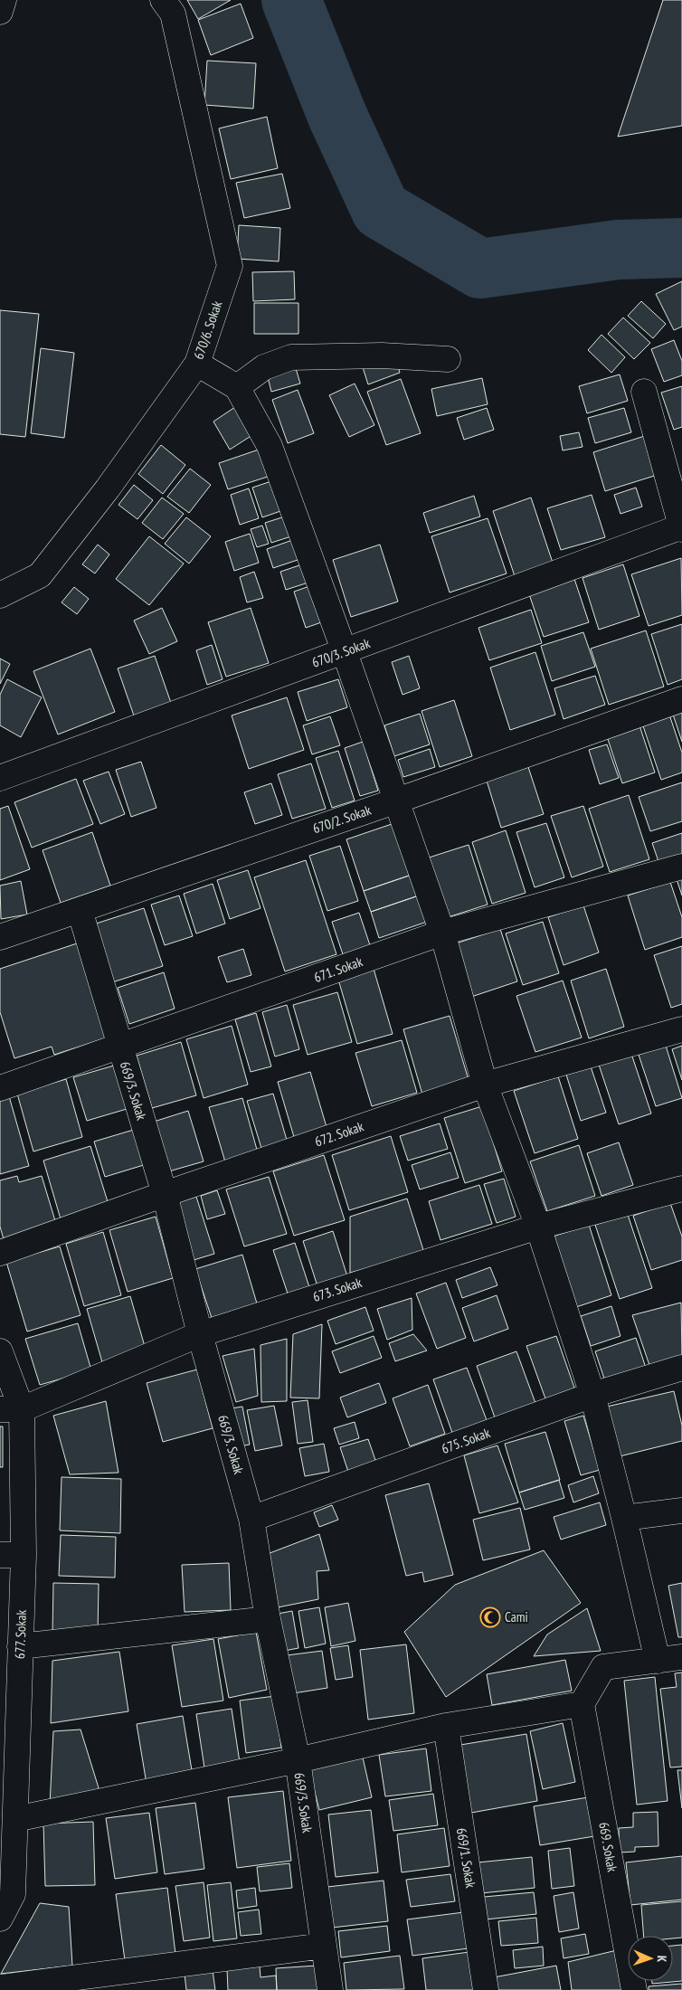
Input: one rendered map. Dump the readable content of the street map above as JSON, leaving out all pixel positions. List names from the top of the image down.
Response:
{
  "streets": {
    "street": [
      "670/6. Sokak",
      "670/3. Sokak",
      "670/2. Sokak",
      "671. Sokak",
      "669/3. Sokak",
      "672. Sokak",
      "673. Sokak",
      "675. Sokak",
      "677. Sokak",
      "669. Sokak",
      "669/1. Sokak"
    ]
  },
  "crossings": [
    ["670/2. Sokak", "669/3. Sokak"],
    ["671. Sokak", "669/3. Sokak"],
    ["669/3. Sokak", "672. Sokak"],
    ["669/3. Sokak", "673. Sokak"],
    ["669/3. Sokak", "675. Sokak"],
    ["673. Sokak", "677. Sokak"]
  ],
  "places": {
    "mosque": ["Cami"]
  },
  "north": "right"
}
